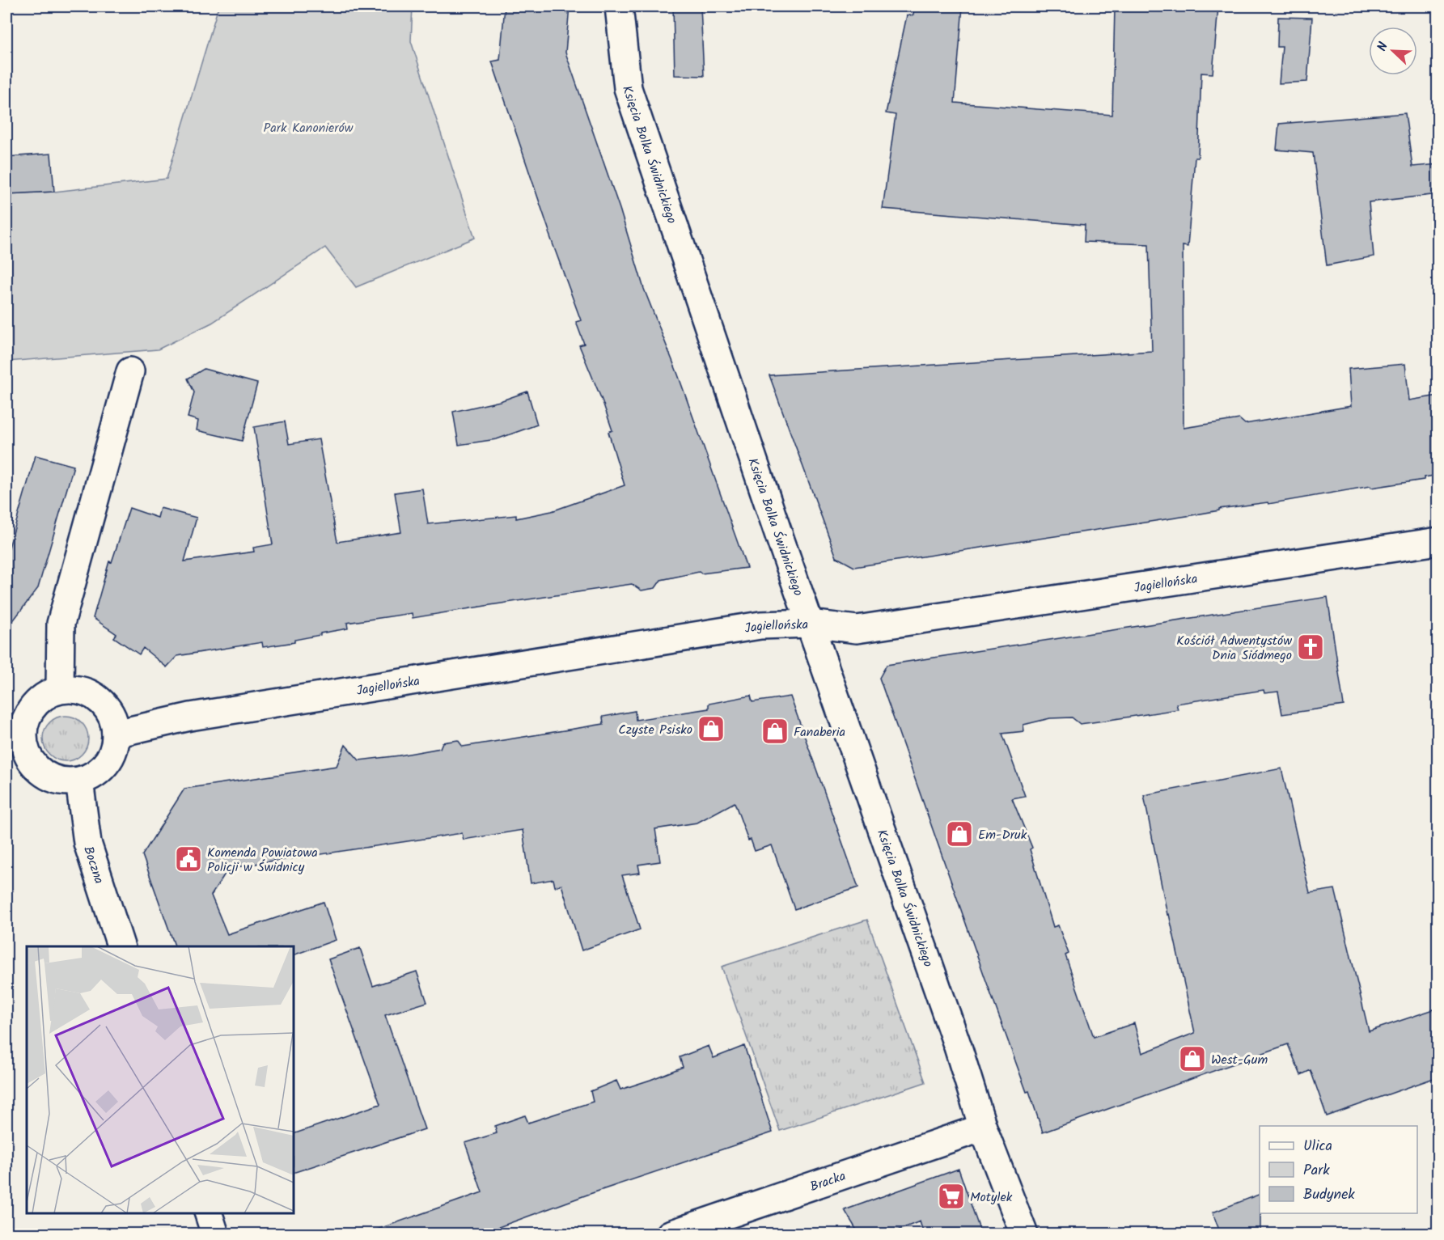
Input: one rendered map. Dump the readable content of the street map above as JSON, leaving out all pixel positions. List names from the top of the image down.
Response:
{
  "streets": {
    "street": [
      "Księcia Bolka Świdnickiego",
      "Jagiellońska",
      "Boczna",
      "Bracka"
    ]
  },
  "crossings": [
    ["Księcia Bolka Świdnickiego", "Jagiellońska"],
    ["Księcia Bolka Świdnickiego", "Bracka"],
    ["Jagiellońska", "Boczna"]
  ],
  "parks": ["Park Kanonierów"],
  "places": {
    "church": ["Kościół Adwentystów Dnia Siódmego"],
    "shop": [
      "Czyste Psisko",
      "Fanaberia",
      "Em-Druk",
      "West-Gum"
    ],
    "public building": ["Komenda Powiatowa Policji w Świdnicy"],
    "supermarket": ["Motylek"]
  },
  "legend": ["Ulica", "Park", "Budynek"],
  "north": "top left"
}
